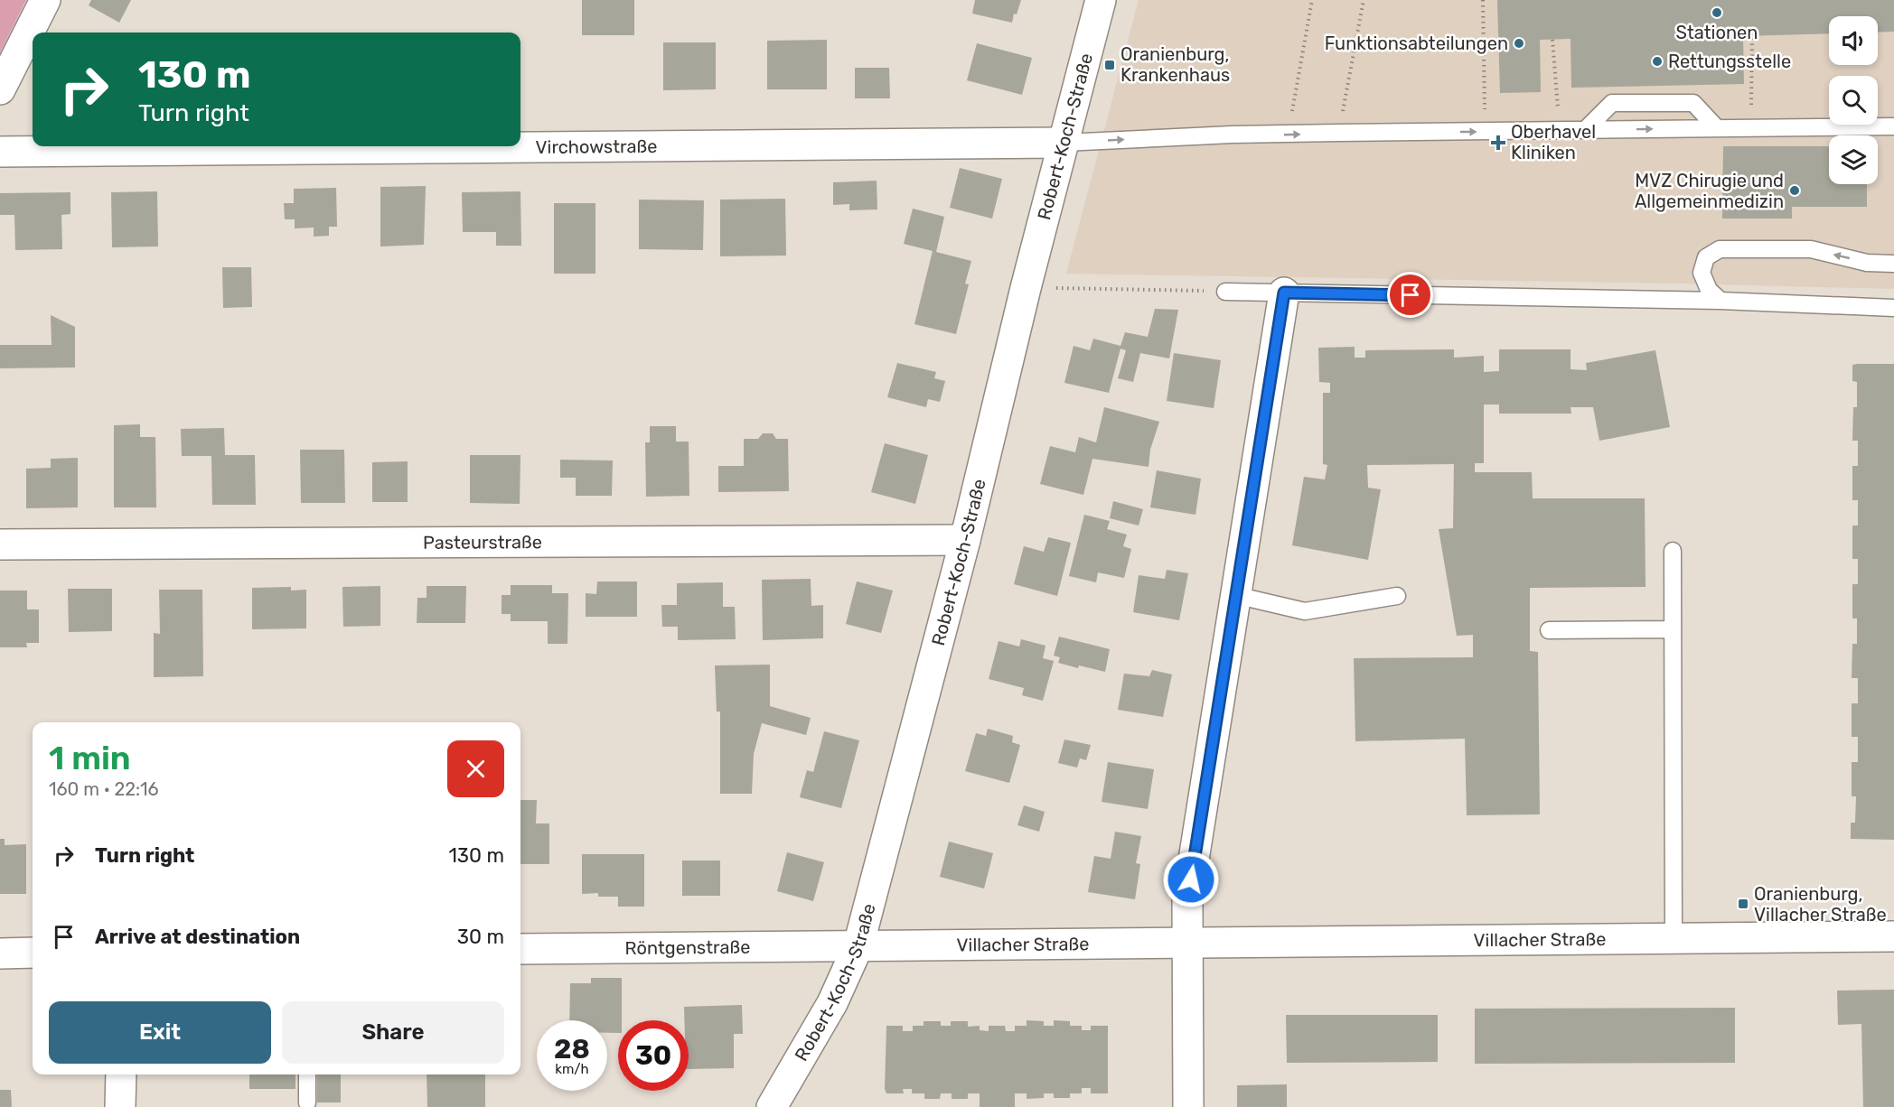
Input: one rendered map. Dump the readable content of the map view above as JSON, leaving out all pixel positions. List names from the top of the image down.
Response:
{
  "streets": {
    "street": [
      "Robert-Koch-Straße",
      "Virchowstraße",
      "Pasteurstraße",
      "Villacher Straße",
      "Röntgenstraße"
    ]
  },
  "crossings": [
    ["Robert-Koch-Straße", "Virchowstraße"],
    ["Robert-Koch-Straße", "Pasteurstraße"],
    ["Robert-Koch-Straße", "Villacher Straße"],
    ["Robert-Koch-Straße", "Röntgenstraße"],
    ["Villacher Straße", "Röntgenstraße"]
  ],
  "places": {
    "other": [
      "Stationen",
      "Funktionsabteilungen",
      "Rettungsstelle",
      "MVZ Chirugie und Allgemeinmedizin"
    ],
    "transit": ["Oranienburg, Krankenhaus", "Oranienburg, Villacher Straße"],
    "health": ["Oberhavel Kliniken"]
  },
  "page": {
    "turn": ["130 m", "Turn right"],
    "heading": ["1 min", "160 m · 22:16"],
    "list": [
      {
        "name": "Turn right",
        "value": "130 m"
      },
      {
        "name": "Arrive at destination",
        "value": "30 m"
      }
    ],
    "buttons": ["Exit", "Share"],
    "speed": "28 km/h",
    "limit": "30"
  }
}
